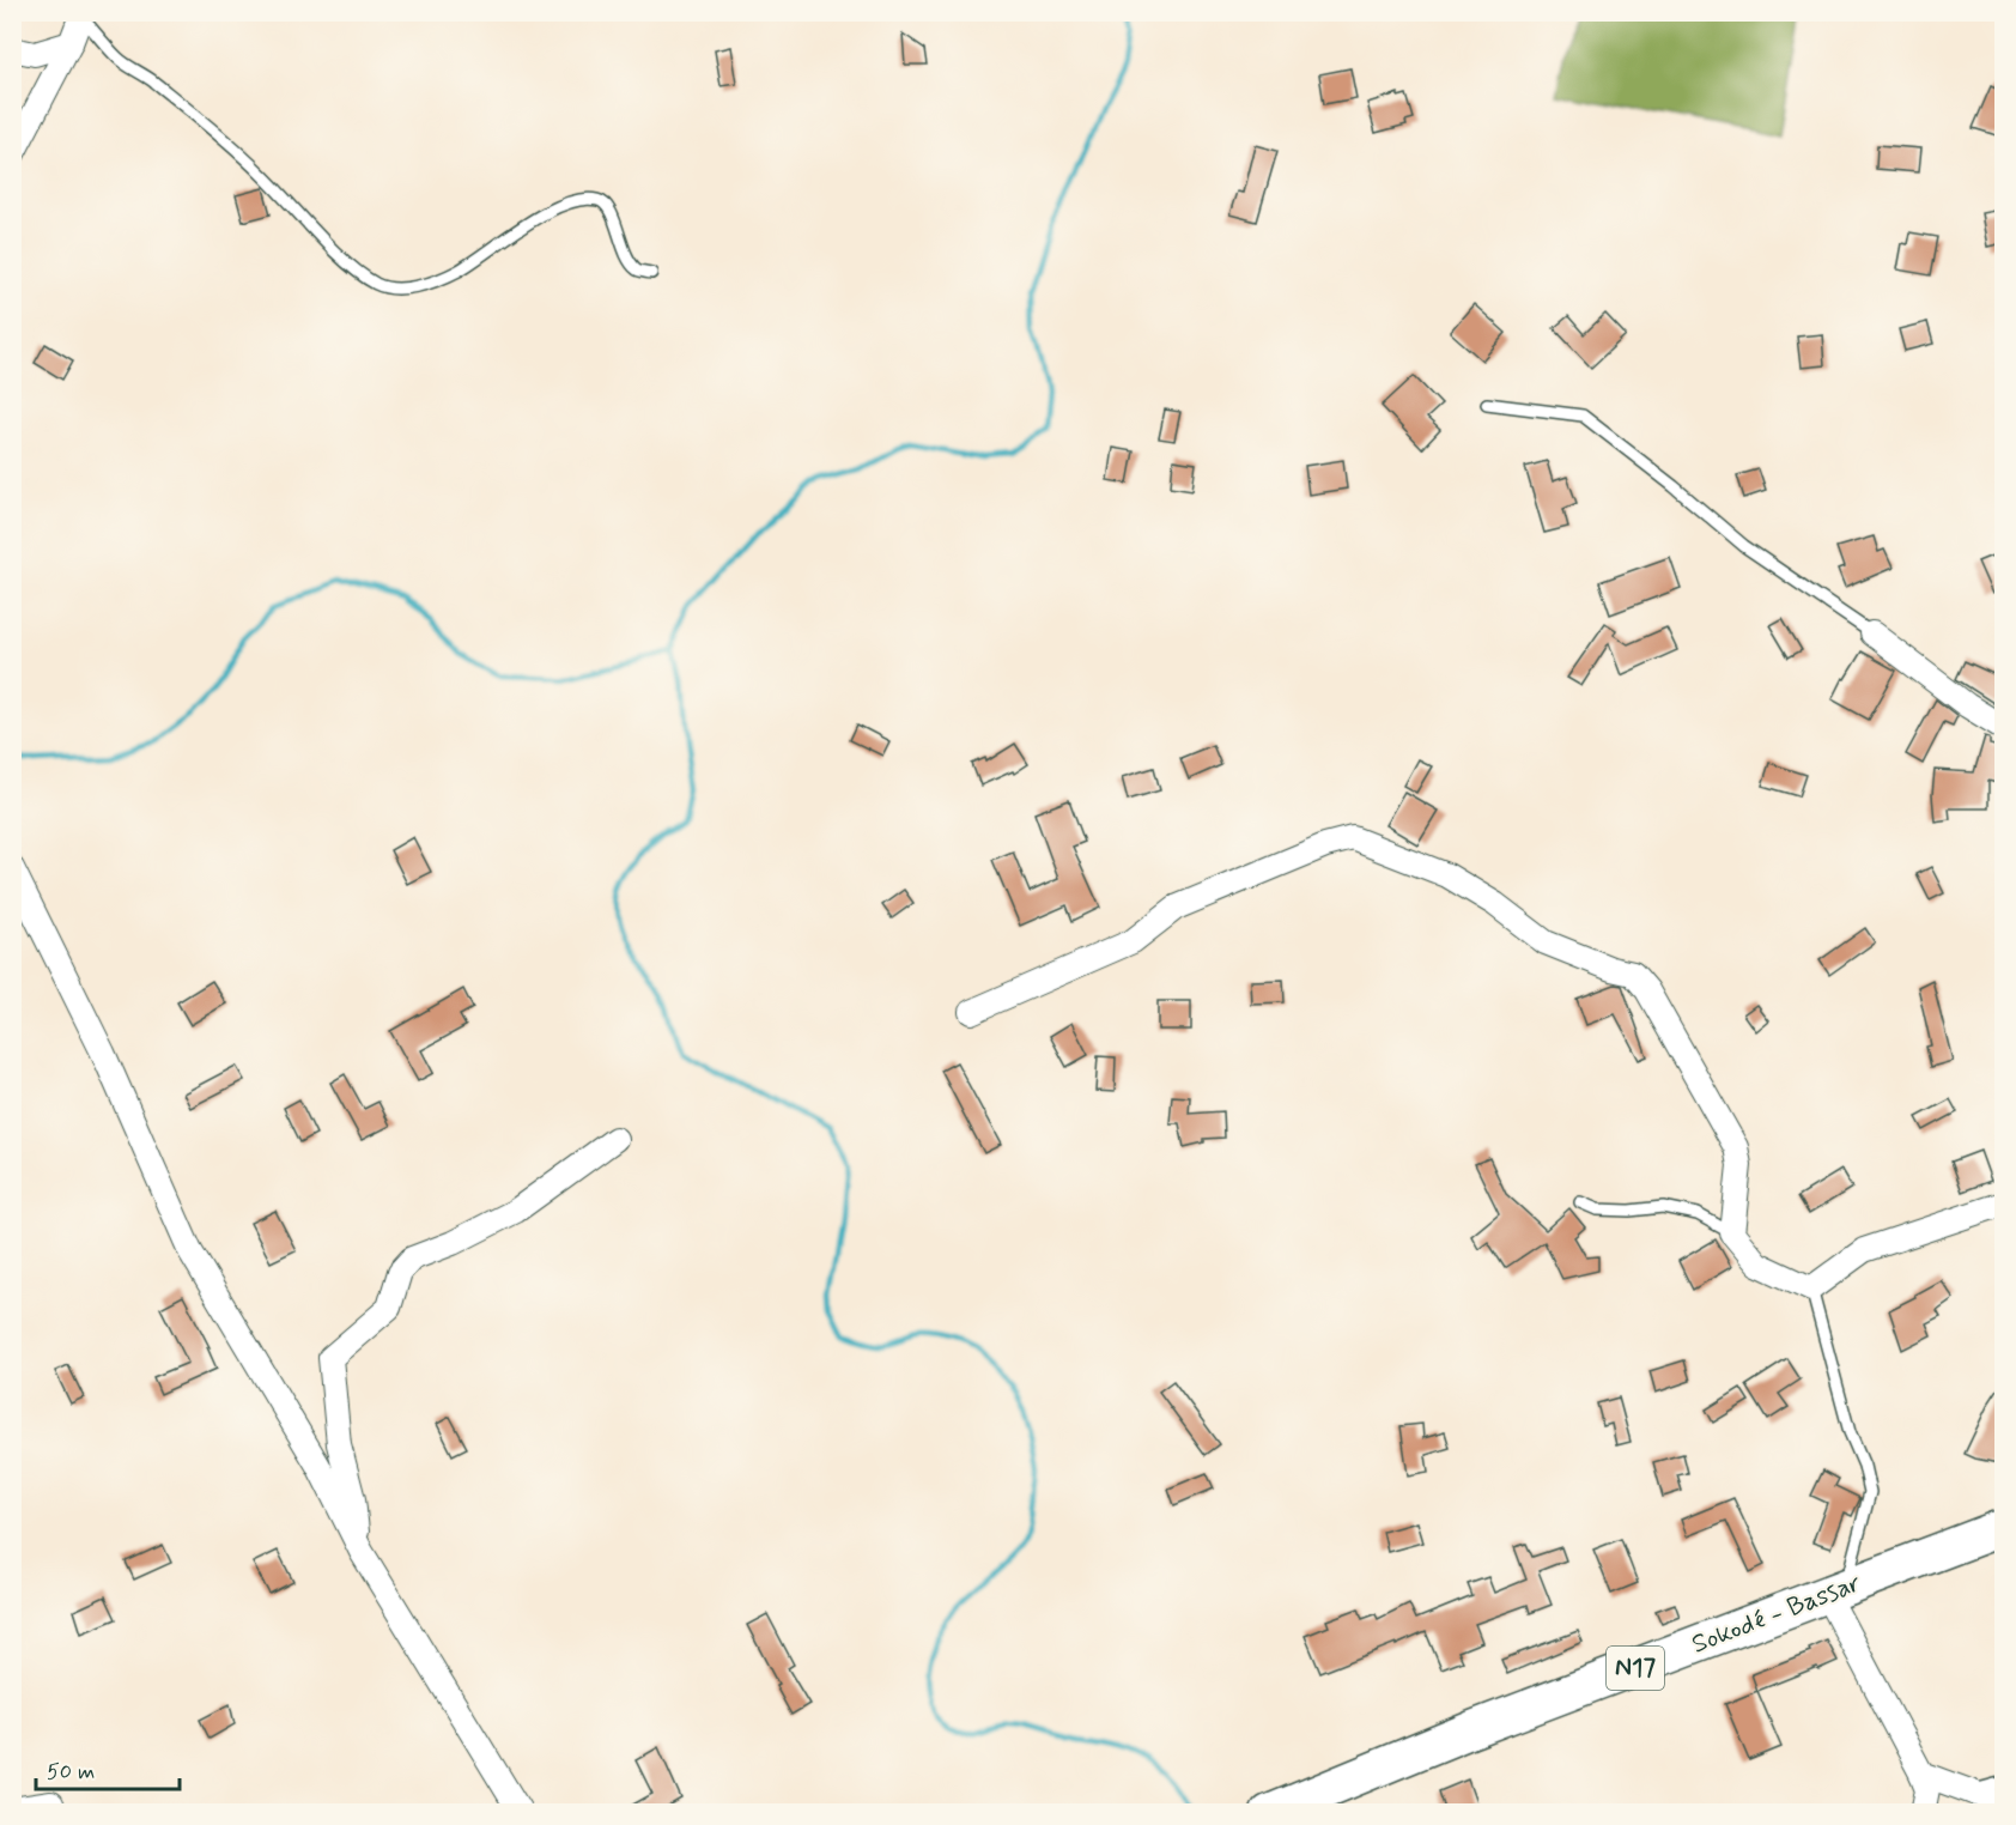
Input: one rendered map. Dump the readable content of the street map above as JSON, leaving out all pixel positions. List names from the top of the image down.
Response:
{
  "streets": {
    "main road": ["Sokodé - Bassar", "N17"]
  },
  "scale_bar": "50 m"
}
